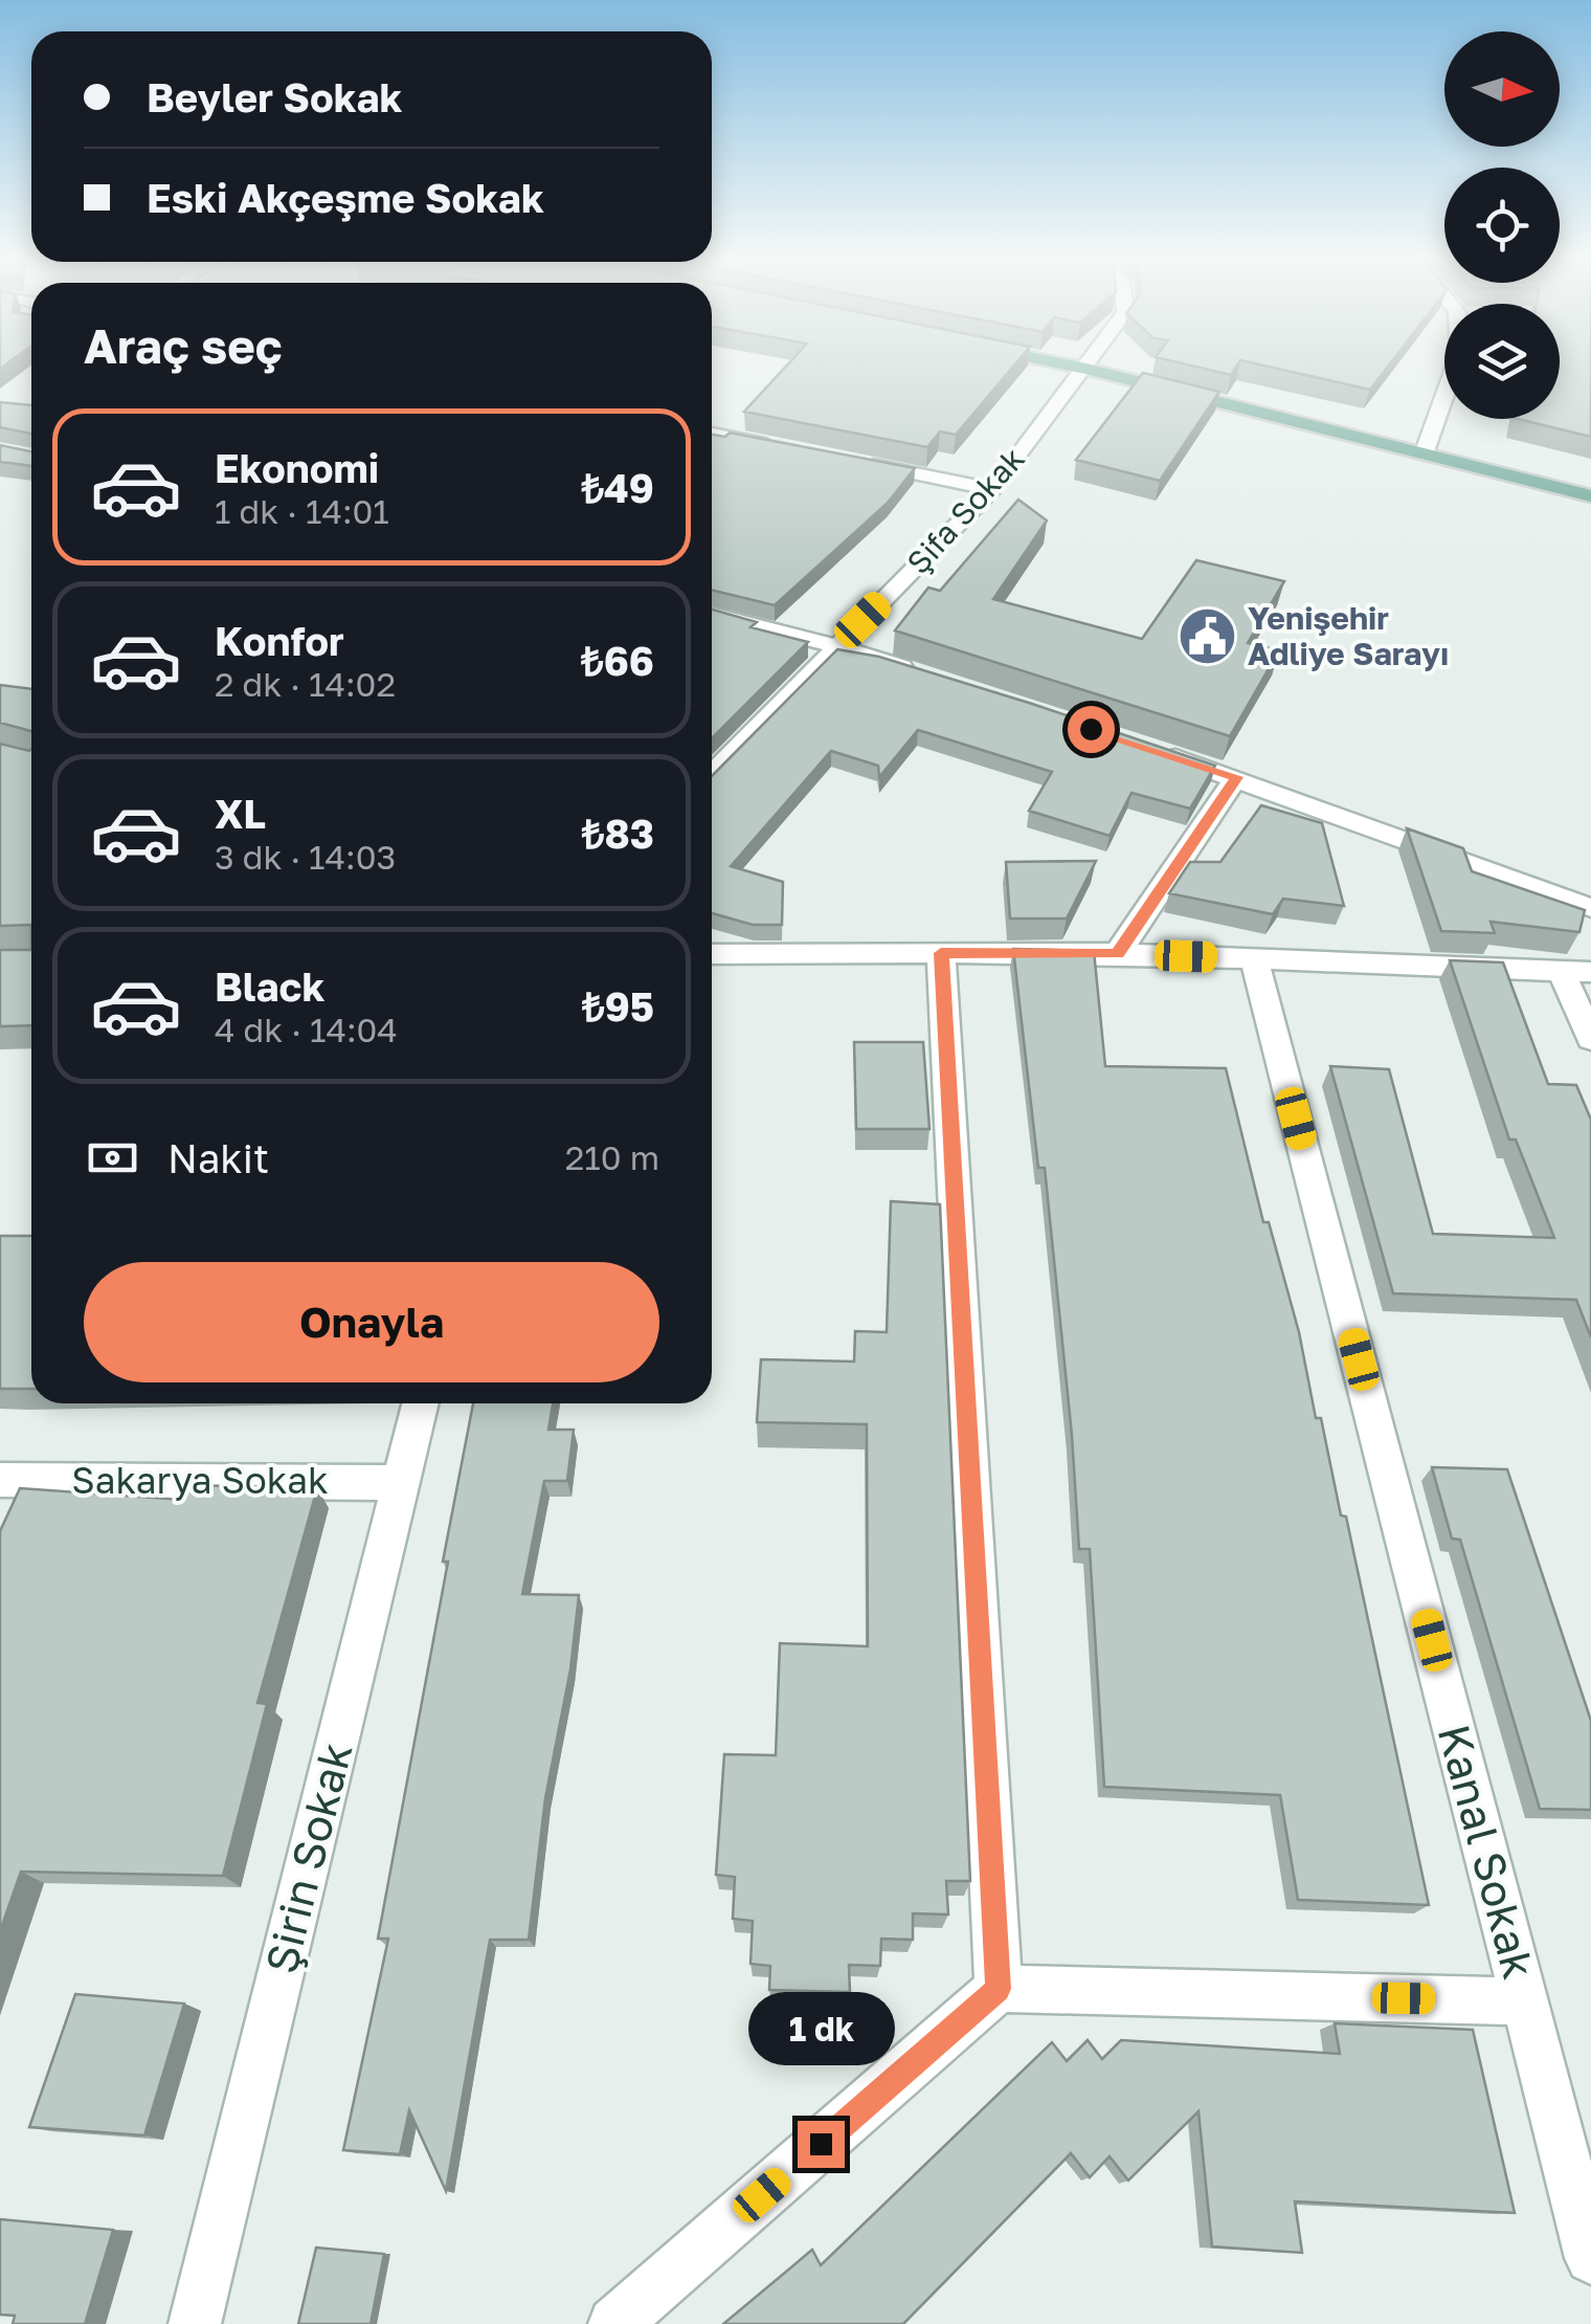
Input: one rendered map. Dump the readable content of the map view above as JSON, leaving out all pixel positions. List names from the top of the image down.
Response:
{
  "streets": {
    "street": [
      "Şifa Sokak",
      "Sakarya Sokak",
      "Kanal Sokak",
      "Şirin Sokak"
    ]
  },
  "crossings": [
    ["Sakarya Sokak", "Şirin Sokak"]
  ],
  "places": {
    "public building": ["Yenişehir Adliye Sarayı"]
  },
  "north": "right",
  "page": {
    "banner": ["Beyler Sokak", "Eski Akçeşme Sokak"],
    "heading": "Araç seç",
    "list": [
      {
        "name": "Ekonomi",
        "note": "1 dk · 14:01",
        "value": "₺49"
      },
      {
        "name": "Konfor",
        "note": "2 dk · 14:02",
        "value": "₺66"
      },
      {
        "name": "XL",
        "note": "3 dk · 14:03",
        "value": "₺83"
      },
      {
        "name": "Black",
        "note": "4 dk · 14:04",
        "value": "₺95"
      }
    ],
    "pay": ["Nakit", "210 m"],
    "buttons": "Onayla",
    "bubble": "1 dk"
  }
}
